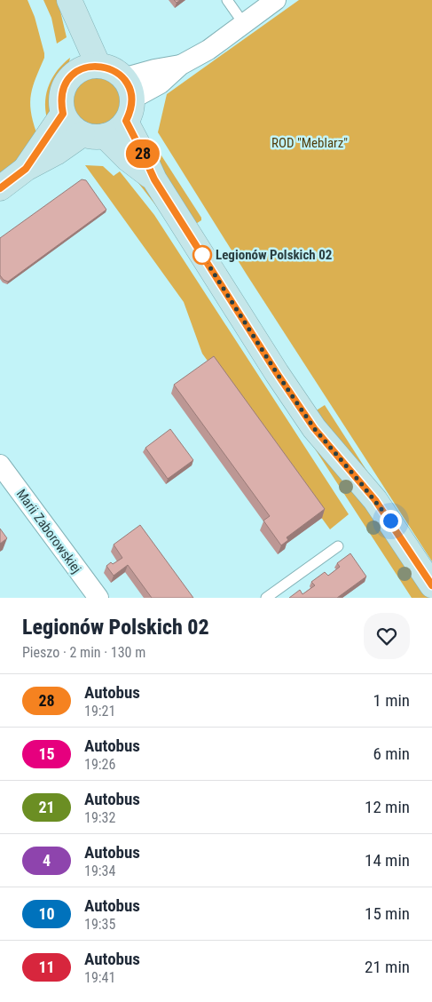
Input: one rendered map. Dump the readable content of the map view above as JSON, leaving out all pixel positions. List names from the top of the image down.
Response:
{
  "streets": {
    "street": ["Marii Zaborowskiej"]
  },
  "parks": ["ROD \"Meblarz\""],
  "places": ["Legionów Polskich 02"],
  "lines": ["bus line 28"],
  "page": {
    "on_map": "28",
    "heading": ["Legionów Polskich 02", "Pieszo · 2 min · 130 m"],
    "list": [
      {
        "mark": "28",
        "name": "Autobus",
        "note": "19:21",
        "value": "1 min"
      },
      {
        "mark": "15",
        "name": "Autobus",
        "note": "19:26",
        "value": "6 min"
      },
      {
        "mark": "21",
        "name": "Autobus",
        "note": "19:32",
        "value": "12 min"
      },
      {
        "mark": "4",
        "name": "Autobus",
        "note": "19:34",
        "value": "14 min"
      },
      {
        "mark": "10",
        "name": "Autobus",
        "note": "19:35",
        "value": "15 min"
      },
      {
        "mark": "11",
        "name": "Autobus",
        "note": "19:41",
        "value": "21 min"
      }
    ]
  }
}
